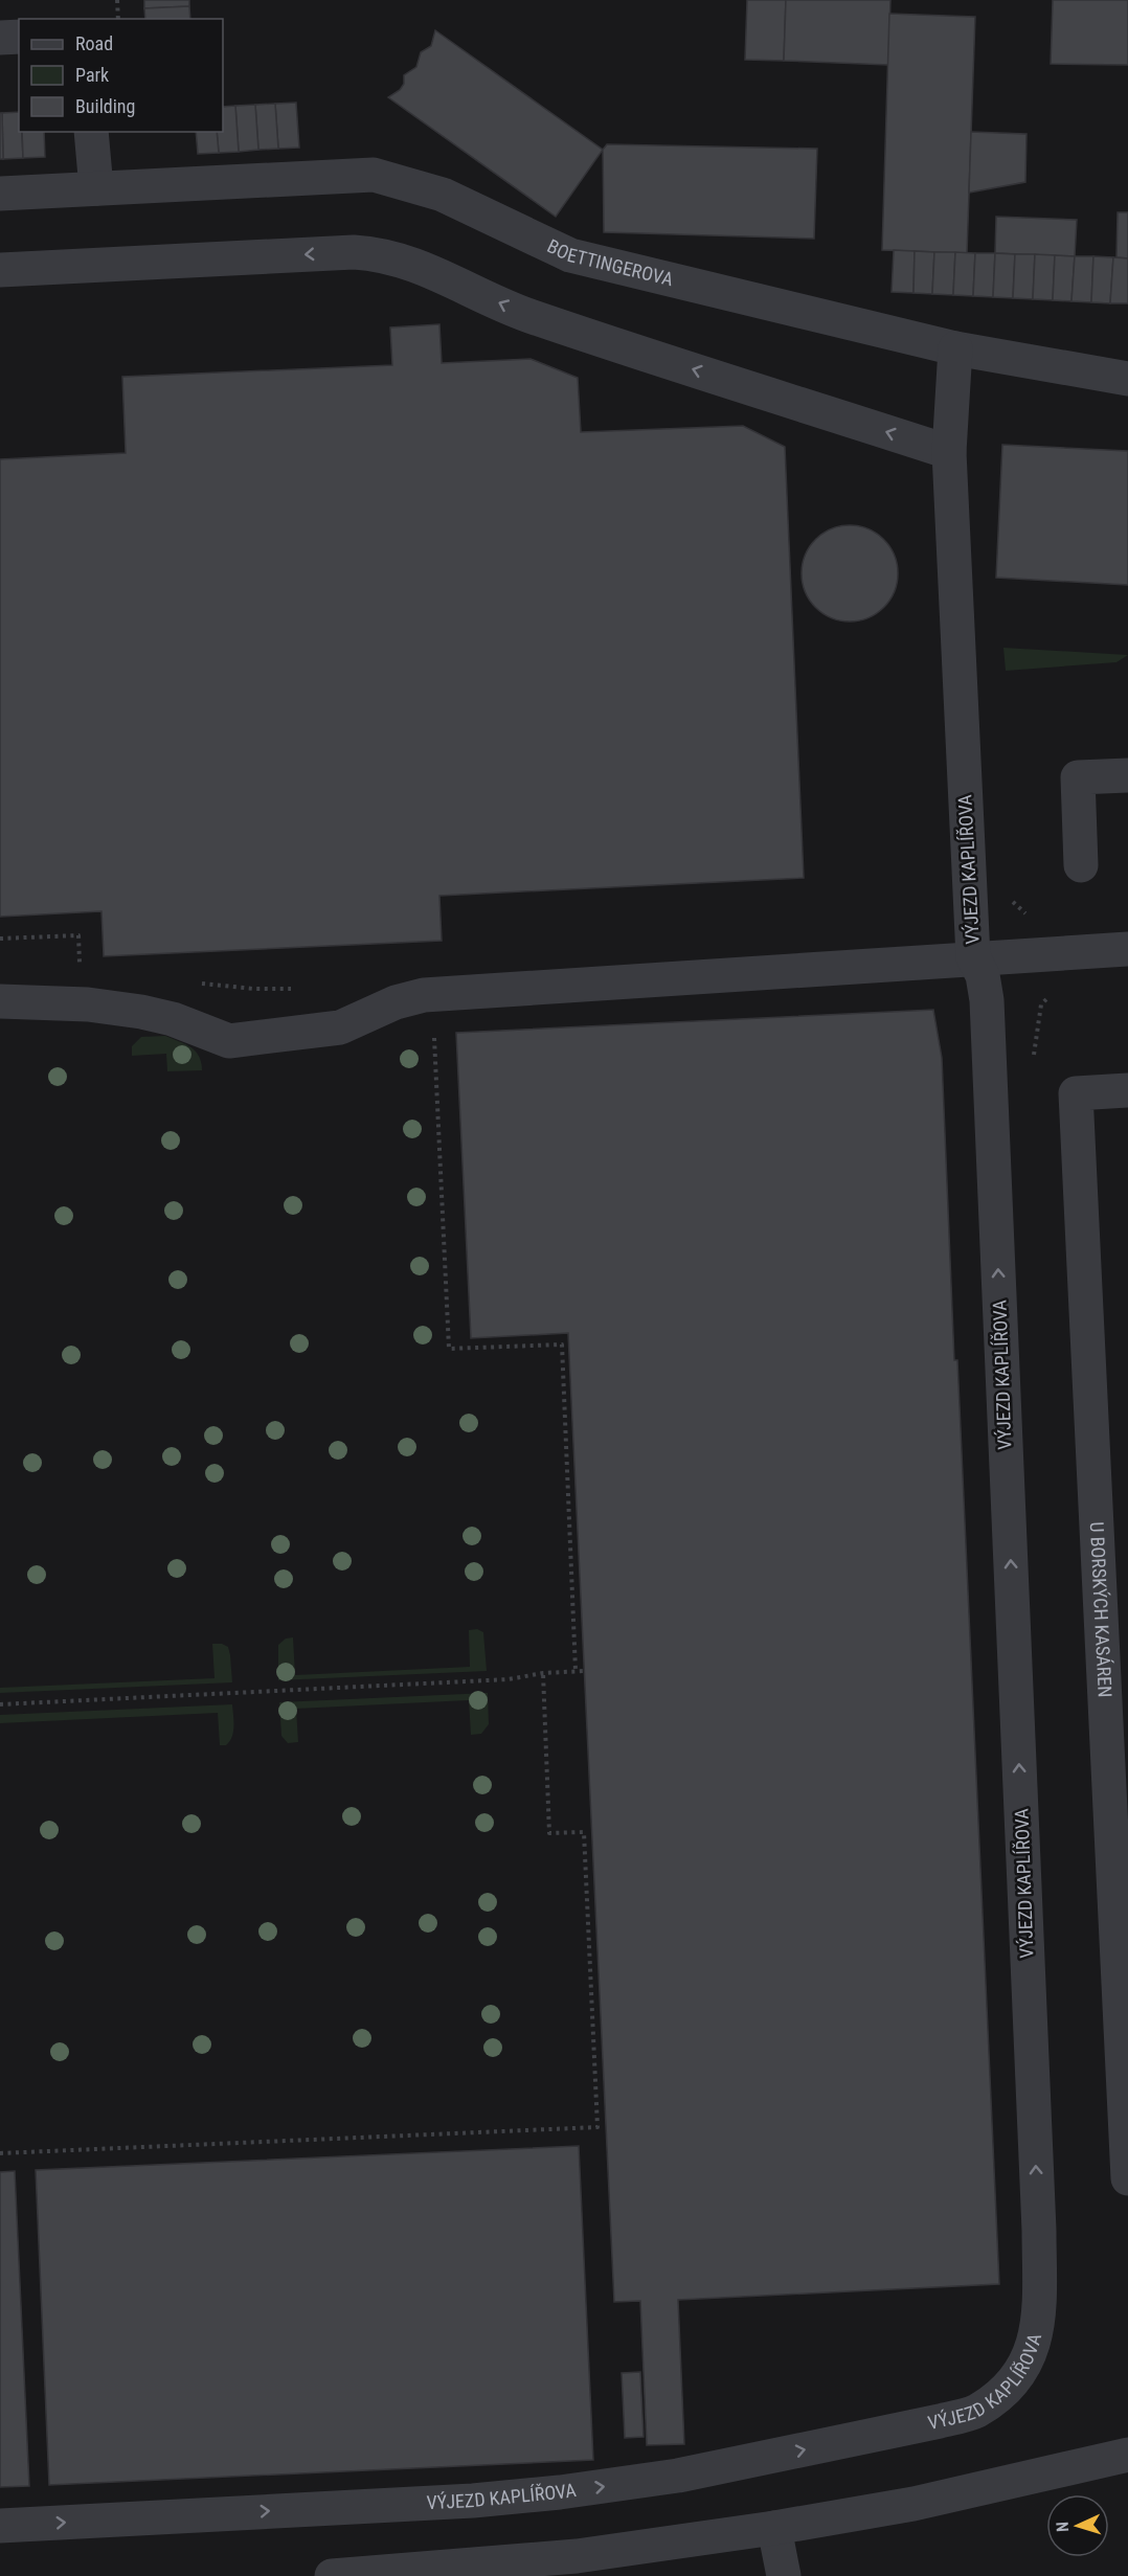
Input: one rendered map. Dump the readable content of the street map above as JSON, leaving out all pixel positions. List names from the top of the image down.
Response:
{
  "streets": {
    "street": ["BOETTINGEROVA", "VÝJEZD KAPLÍŘOVA", "U BORSKÝCH KASÁREN"]
  },
  "crossings": [
    ["BOETTINGEROVA", "VÝJEZD KAPLÍŘOVA"]
  ],
  "legend": ["Road", "Park", "Building"],
  "north": "left"
}
